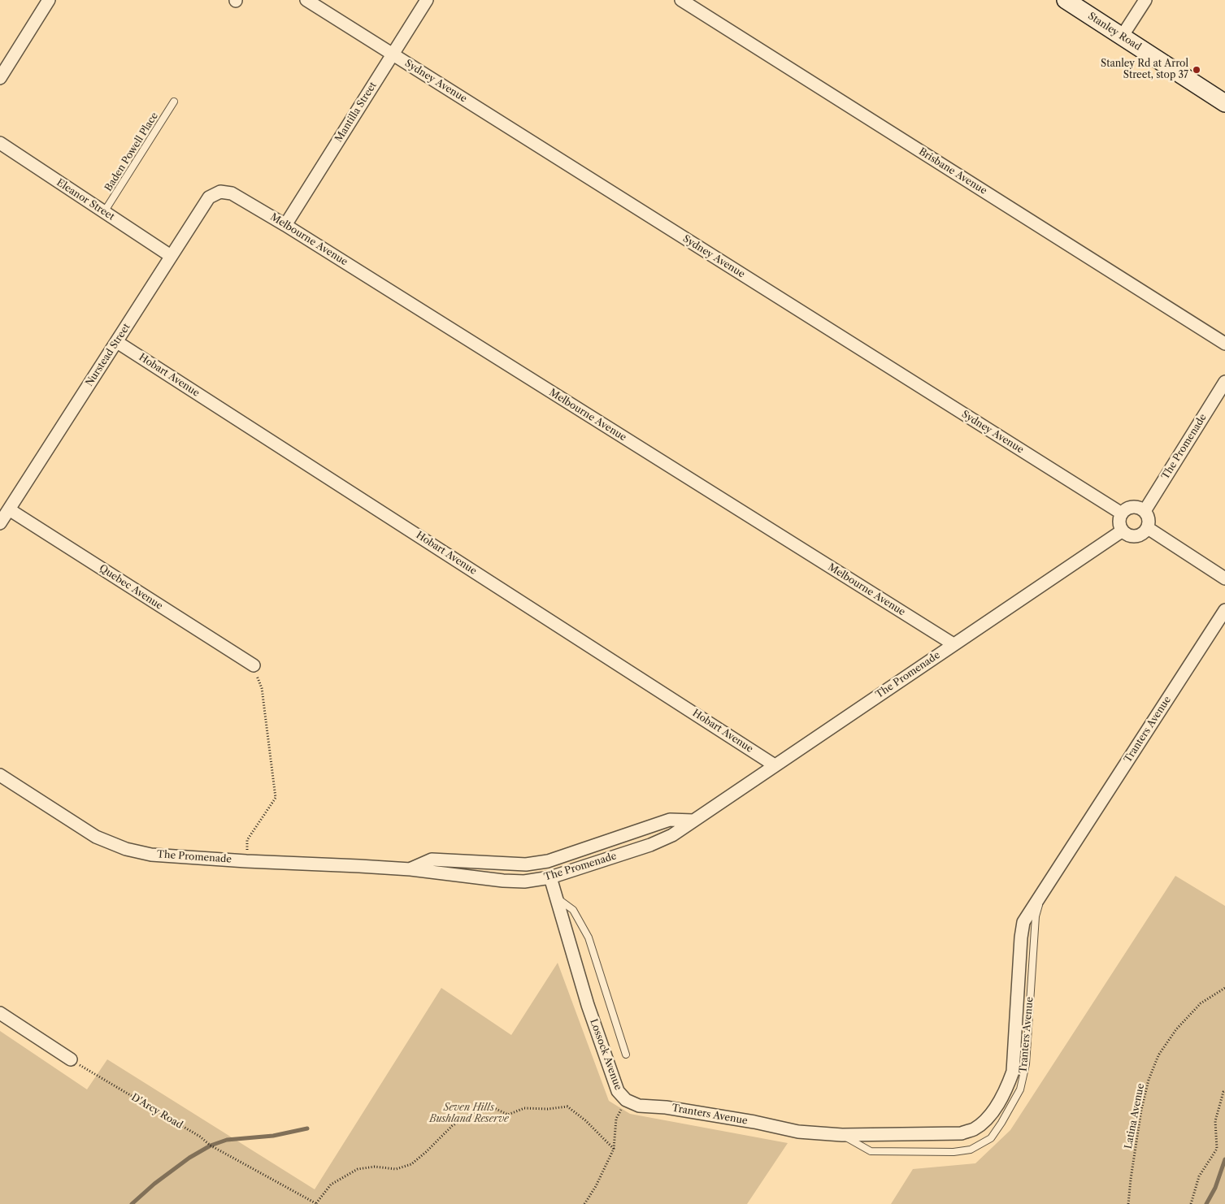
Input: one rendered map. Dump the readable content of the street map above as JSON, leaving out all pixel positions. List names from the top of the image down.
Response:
{
  "streets": {
    "main road": ["Stanley Road"],
    "street": [
      "Sydney Avenue",
      "Mantilla Street",
      "Brisbane Avenue",
      "Eleanor Street",
      "Melbourne Avenue",
      "Nurstead Street",
      "Hobart Avenue",
      "The Promenade",
      "Quebec Avenue",
      "Tranters Avenue",
      "Lossock Avenue"
    ],
    "lane": ["Baden Powell Place"],
    "path": ["D'Arcy Road", "Latina Avenue"]
  },
  "crossings": [
    ["Sydney Avenue", "Mantilla Street"],
    ["Sydney Avenue", "The Promenade"],
    ["Mantilla Street", "Melbourne Avenue"],
    ["Baden Powell Place", "Eleanor Street"],
    ["Eleanor Street", "Nurstead Street"],
    ["Melbourne Avenue", "Nurstead Street"],
    ["Melbourne Avenue", "The Promenade"],
    ["Nurstead Street", "Hobart Avenue"],
    ["Nurstead Street", "Quebec Avenue"],
    ["Hobart Avenue", "The Promenade"],
    ["The Promenade", "Lossock Avenue"],
    ["Tranters Avenue", "Lossock Avenue"]
  ],
  "parks": ["Seven Hills Bushland Reserve"],
  "places": ["Stanley Rd at Arrol Street, stop 37"]
}
